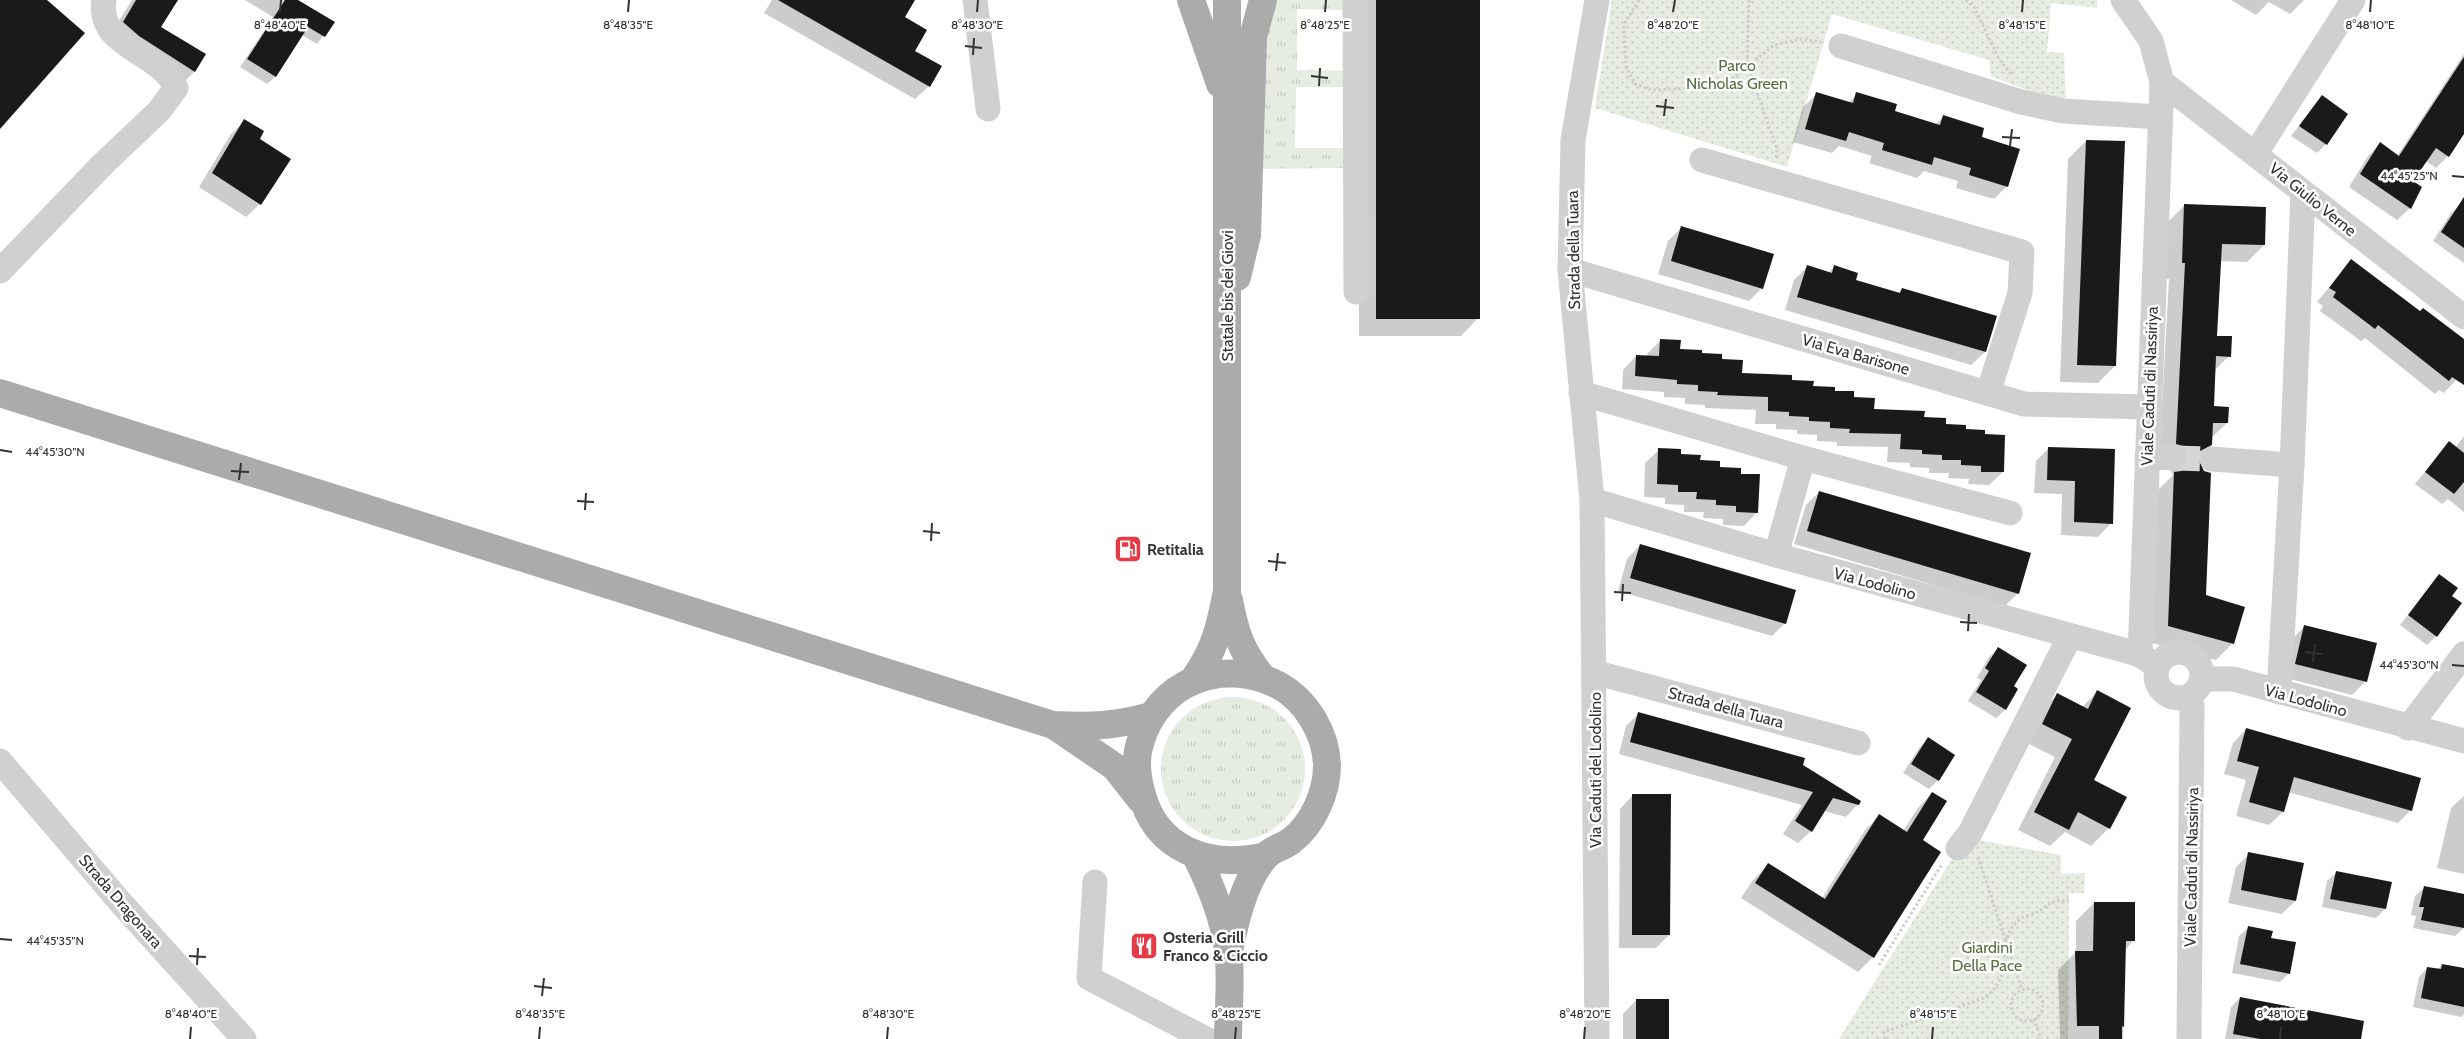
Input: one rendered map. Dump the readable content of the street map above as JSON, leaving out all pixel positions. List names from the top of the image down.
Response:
{
  "streets": {
    "main road": ["Statale bis dei Giovi"],
    "street": [
      "Via Giulio Verne",
      "Strada della Tuara",
      "Via Eva Barisone",
      "Viale Caduti di Nassiriya",
      "Via Lodolino",
      "Via Caduti del Lodolino",
      "Strada Dragonara"
    ]
  },
  "crossings": [
    ["Via Giulio Verne", "Viale Caduti di Nassiriya"],
    ["Strada della Tuara", "Via Eva Barisone"],
    ["Strada della Tuara", "Via Lodolino"],
    ["Strada della Tuara", "Via Caduti del Lodolino"],
    ["Via Eva Barisone", "Viale Caduti di Nassiriya"],
    ["Viale Caduti di Nassiriya", "Via Lodolino"],
    ["Via Lodolino", "Via Caduti del Lodolino"]
  ],
  "parks": ["Parco Nicholas Green", "Giardini Della Pace"],
  "places": {
    "fuel station": ["Retitalia"],
    "restaurant": ["Osteria Grill Franco & Ciccio"]
  },
  "coordinates": [
    "8°48'40\"E",
    "8°48'35\"E",
    "8°48'30\"E",
    "8°48'25\"E",
    "8°48'20\"E",
    "8°48'15\"E",
    "8°48'10\"E",
    "44°45'25\"N",
    "44°45'30\"N",
    "44°45'35\"N"
  ]
}
